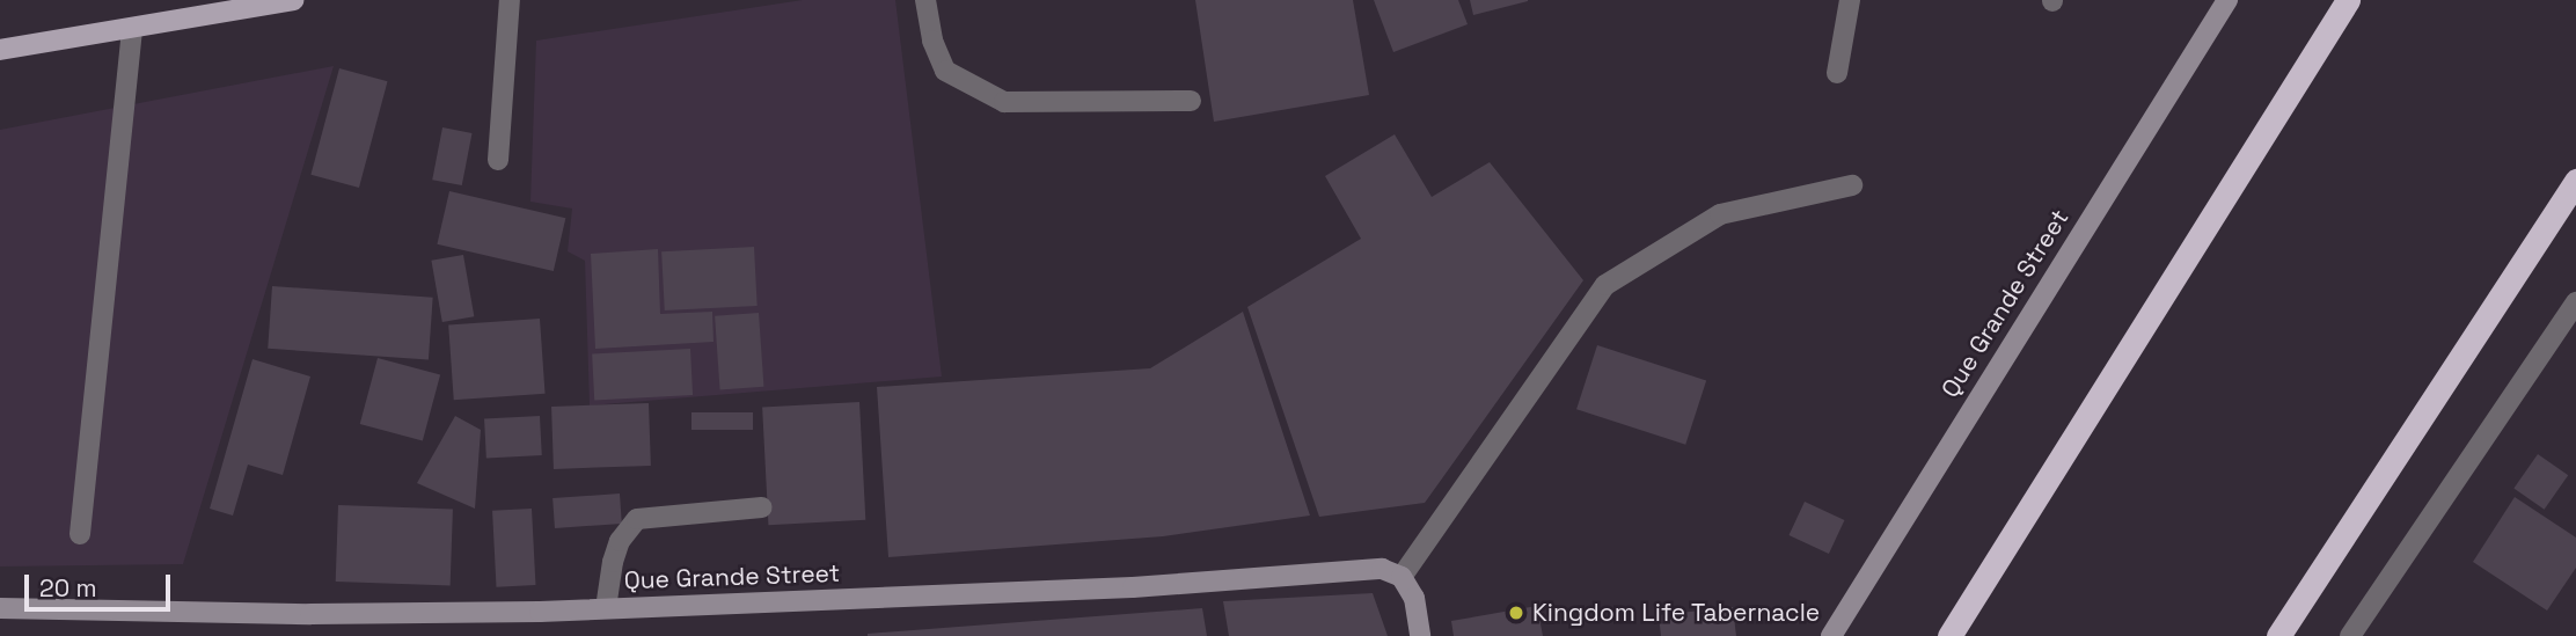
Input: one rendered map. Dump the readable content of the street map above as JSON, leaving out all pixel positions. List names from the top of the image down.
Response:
{
  "streets": {
    "main road": ["Que Grande Street"]
  },
  "places": ["Kingdom Life Tabernacle"],
  "scale_bar": "20 m"
}
